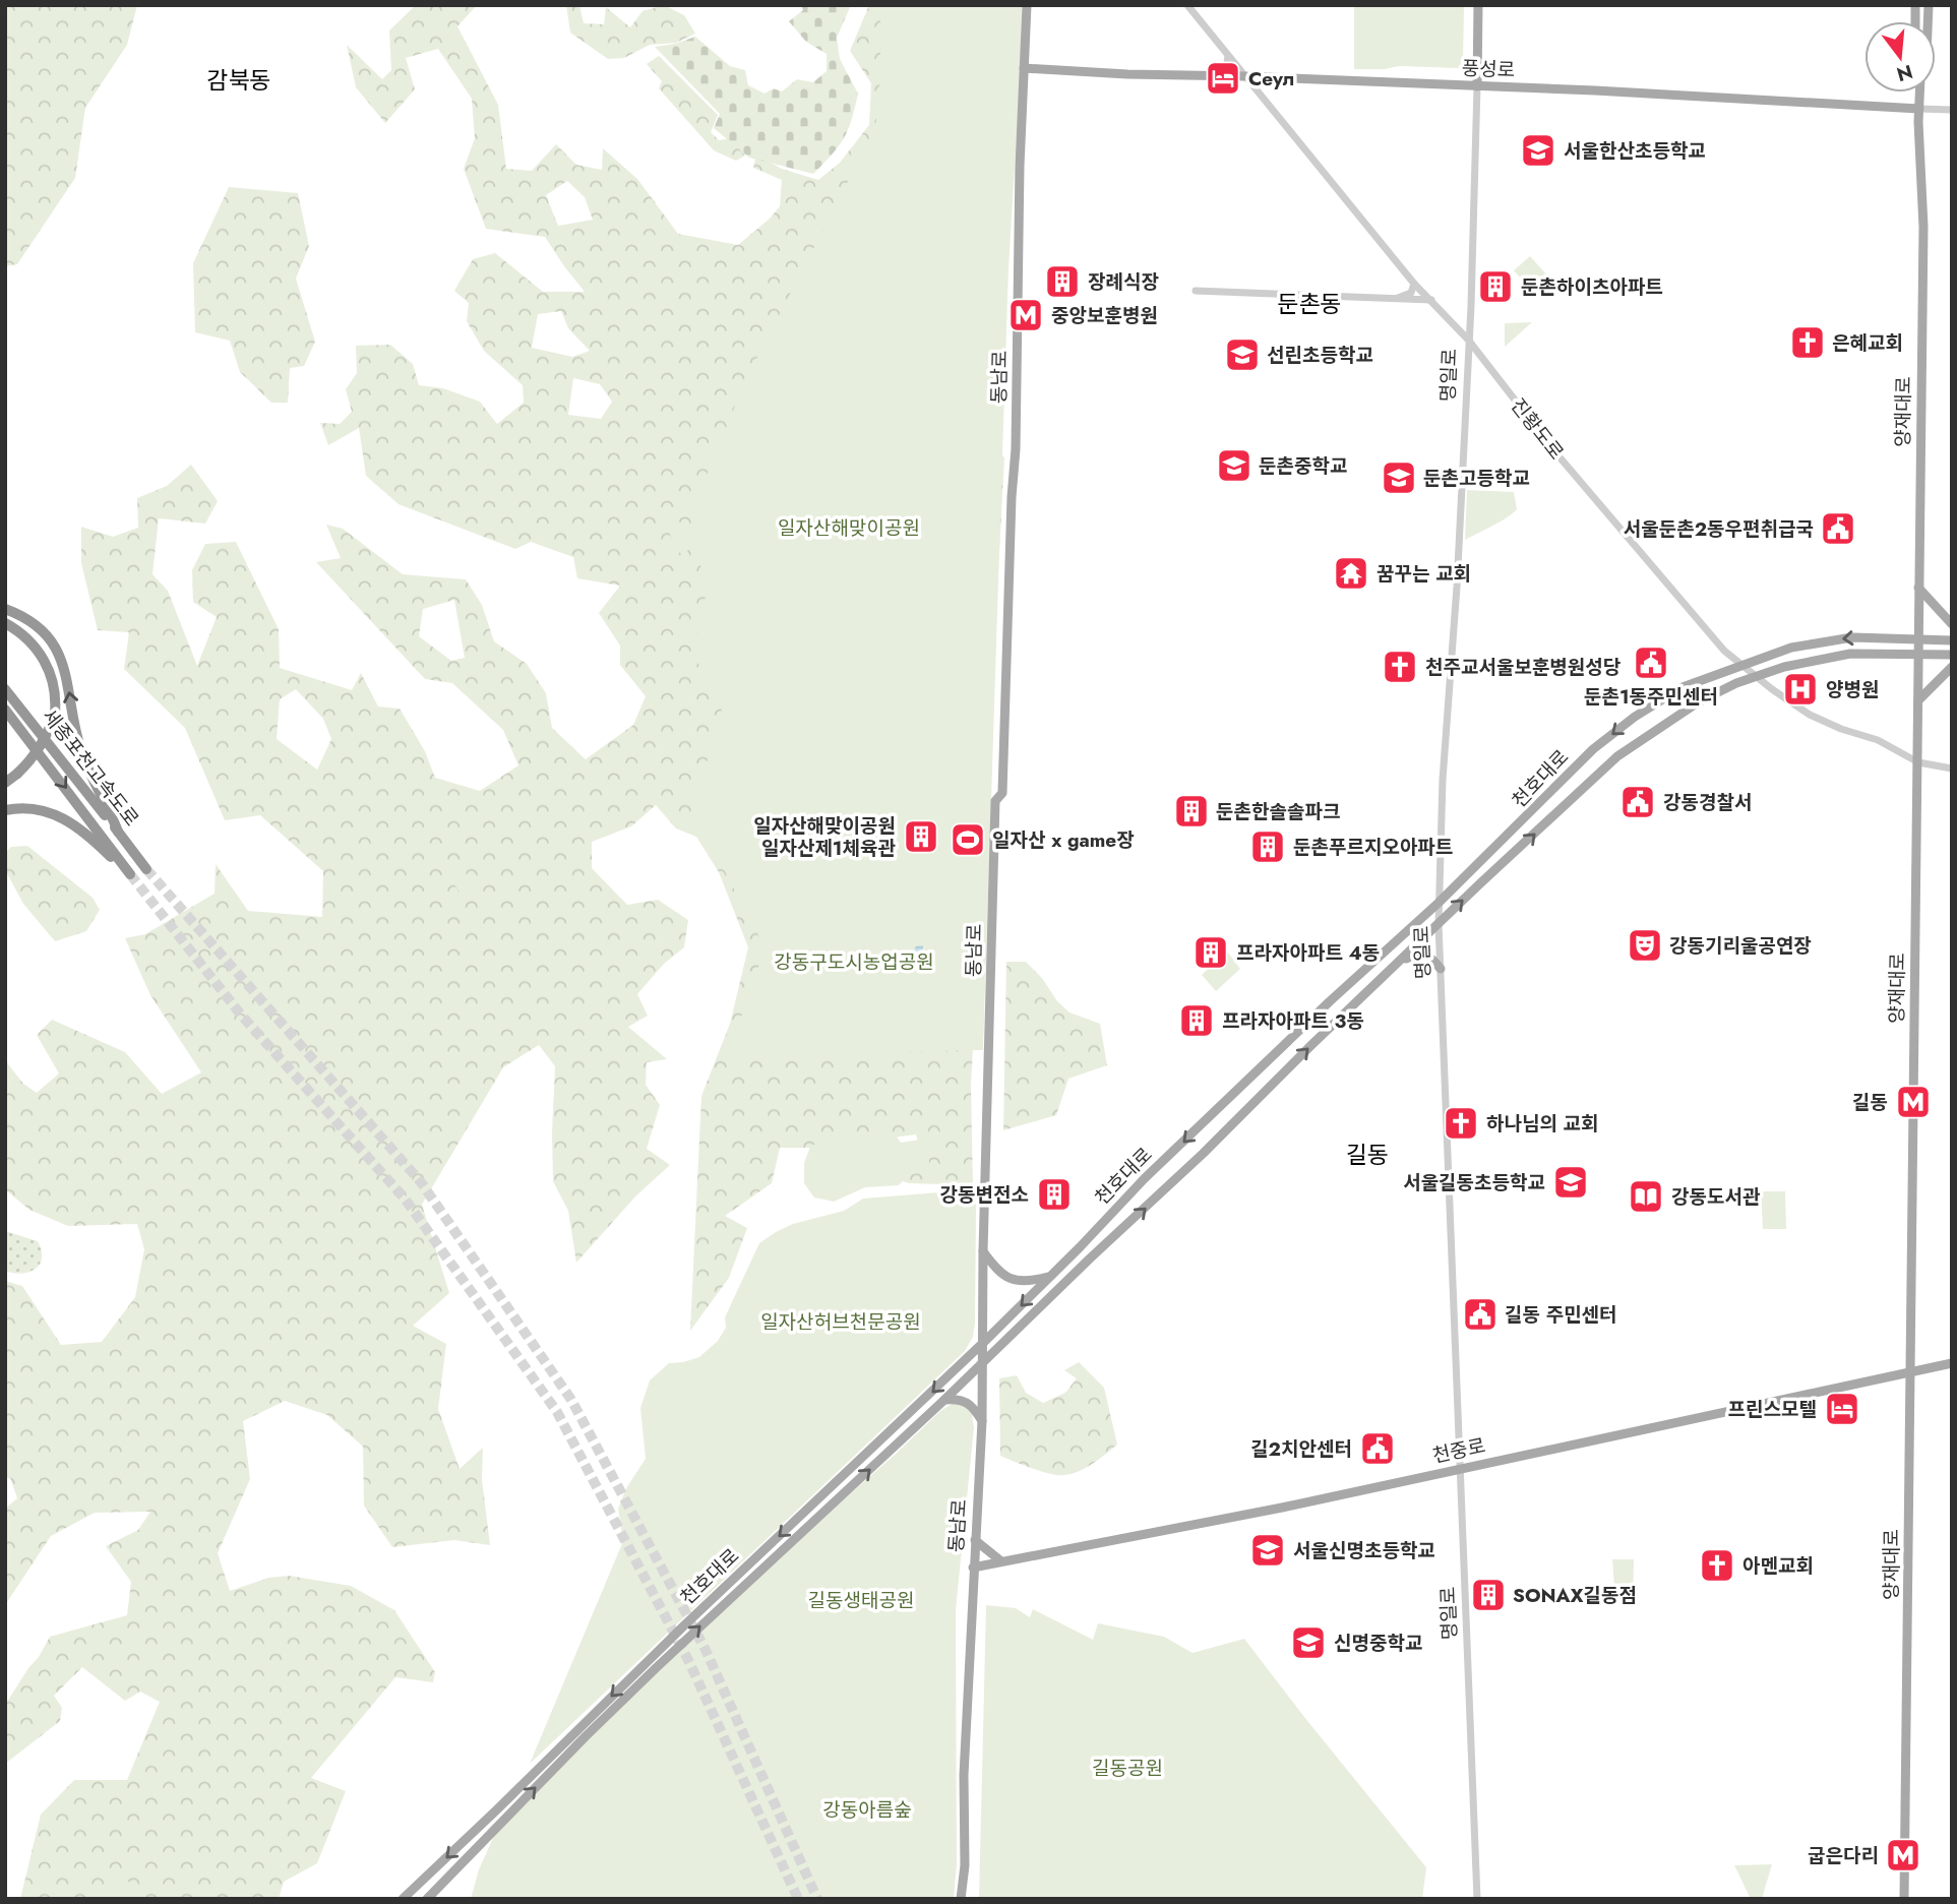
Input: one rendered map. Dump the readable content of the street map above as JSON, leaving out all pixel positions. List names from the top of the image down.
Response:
{
  "streets": {
    "highway": ["세종포천고속도로"],
    "main road": [
      "풍성로",
      "명일로",
      "동남로",
      "양재대로",
      "천호대로",
      "천중로"
    ],
    "street": ["진황도로"]
  },
  "crossings": [
    ["풍성로", "명일로"],
    ["풍성로", "동남로"],
    ["풍성로", "양재대로"],
    ["풍성로", "진황도로"],
    ["명일로", "진황도로"],
    ["명일로", "천호대로"],
    ["명일로", "천중로"],
    ["동남로", "천호대로"],
    ["동남로", "천중로"],
    ["양재대로", "진황도로"],
    ["양재대로", "천호대로"],
    ["양재대로", "천중로"],
    ["진황도로", "천호대로"]
  ],
  "districts": ["감북동", "둔촌동", "길동"],
  "parks": [
    "일자산해맞이공원",
    "강동구도시농업공원",
    "일자산허브천문공원",
    "길동생태공원",
    "길동공원",
    "강동아름숲"
  ],
  "places": {
    "hotel": ["Сеул", "프린스모텔"],
    "school or university": [
      "서울한산초등학교",
      "선린초등학교",
      "둔촌중학교",
      "둔촌고등학교",
      "서울길동초등학교",
      "서울신명초등학교",
      "신명중학교"
    ],
    "building": [
      "장례식장",
      "둔촌하이츠아파트",
      "둔촌한솔솔파크",
      "일자산해맞이공원 일자산제1체육관",
      "둔촌푸르지오아파트",
      "프라자아파트 4동",
      "프라자아파트 3동",
      "강동변전소",
      "SONAX길동점"
    ],
    "metro station": ["중앙보훈병원", "길동", "굽은다리"],
    "church": [
      "은혜교회",
      "천주교서울보훈병원성당",
      "하나님의 교회",
      "아멘교회"
    ],
    "public building": [
      "서울둔촌2동우편취급국",
      "둔촌1동주민센터",
      "강동경찰서",
      "길동 주민센터",
      "길2치안센터"
    ],
    "temple": ["꿈꾸는 교회"],
    "hospital": ["양병원"],
    "sports": ["일자산 x game장"],
    "theatre": ["강동기리울공연장"],
    "library": ["강동도서관"]
  },
  "north": "bottom"
}
